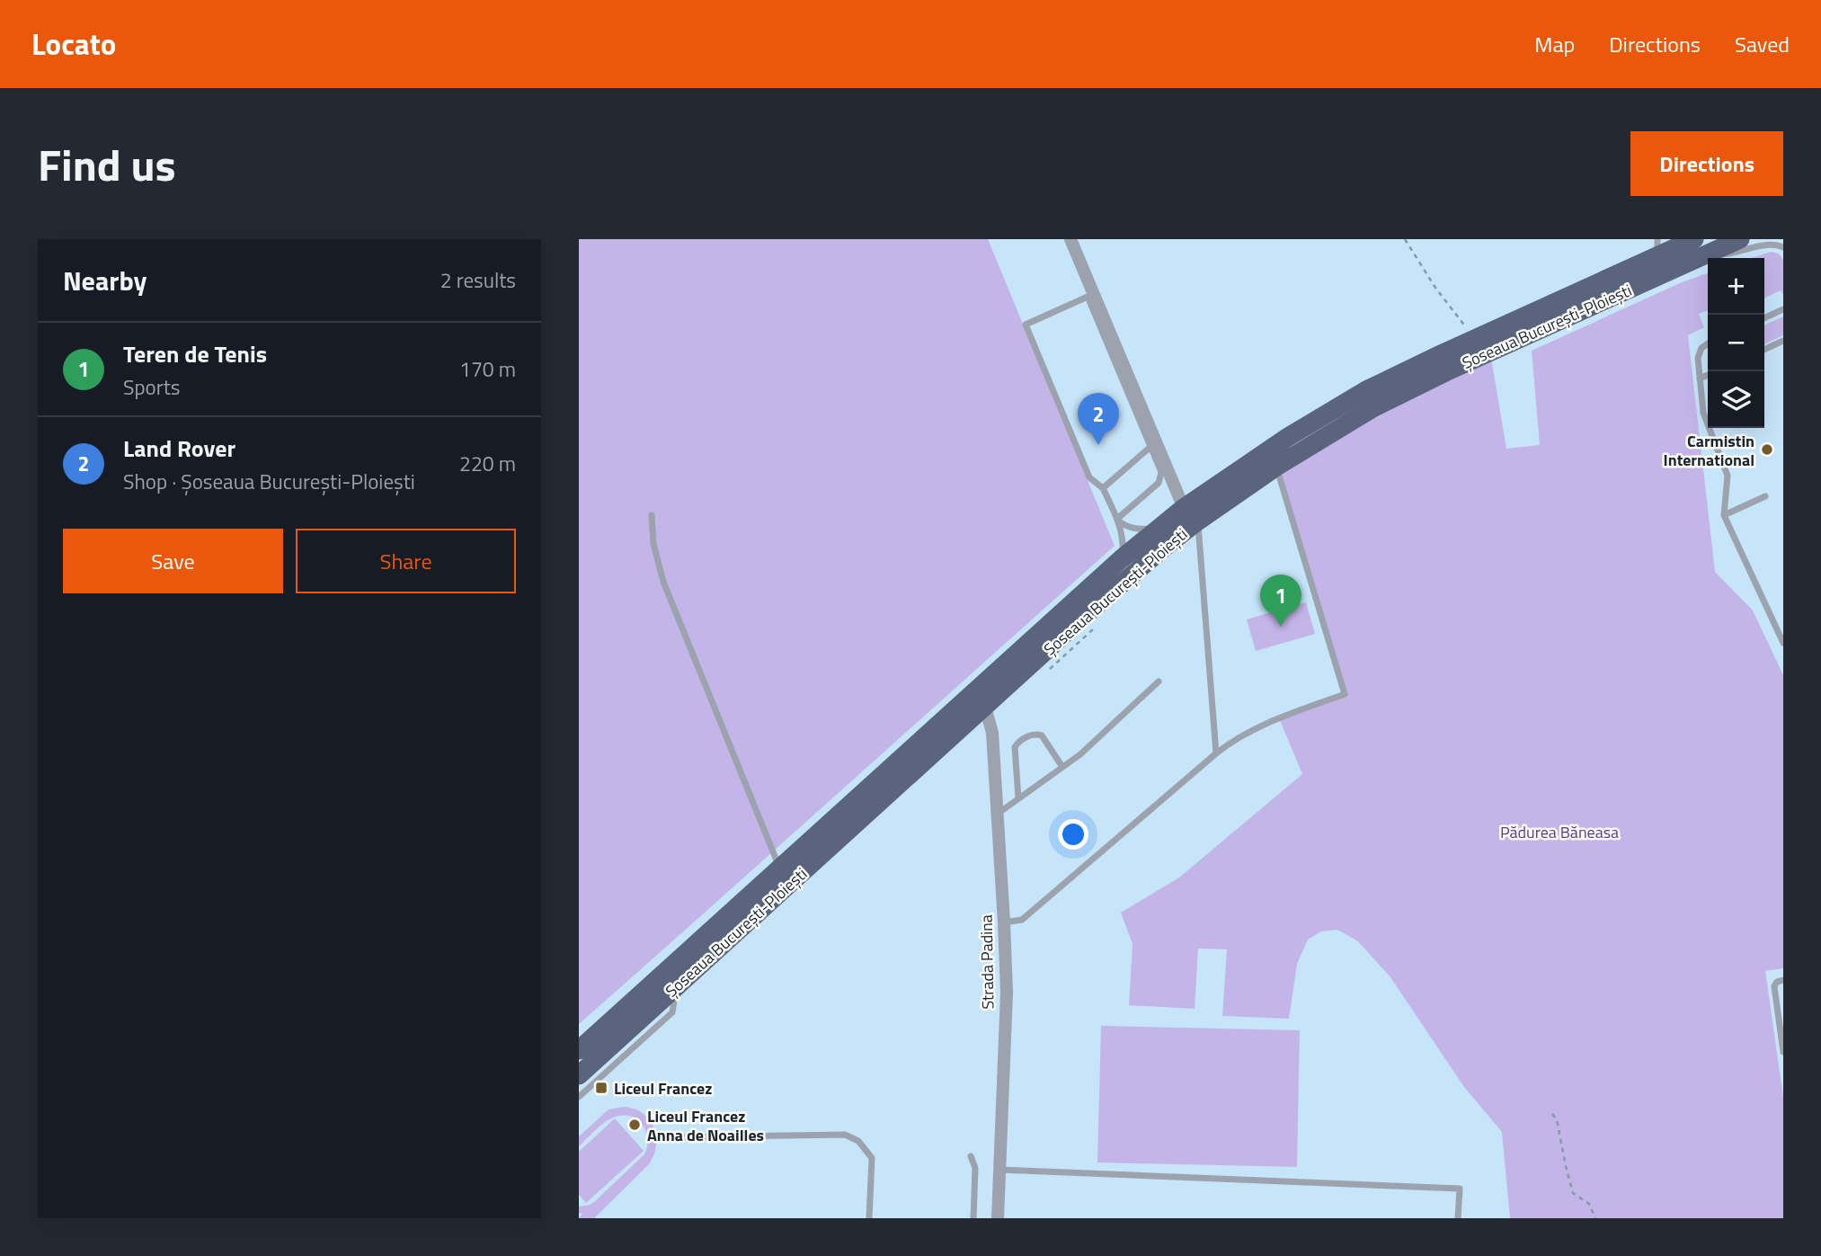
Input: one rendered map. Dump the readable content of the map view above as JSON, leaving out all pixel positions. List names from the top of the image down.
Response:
{
  "streets": {
    "highway": ["Șoseaua București-Ploiești"],
    "street": ["Strada Padina"]
  },
  "crossings": [
    ["Șoseaua București-Ploiești", "Strada Padina"]
  ],
  "parks": ["Pădurea Băneasa"],
  "places": {
    "other": ["Carmistin International", "Liceul Francez Anna de Noailles"],
    "transit": ["Liceul Francez"]
  },
  "page": {
    "header": "Locato",
    "nav": ["Map", "Directions", "Saved"],
    "title": "Find us",
    "buttons": [
      "Directions",
      ["Save", "Share"]
    ],
    "heading": ["Nearby", "2 results"],
    "map_buttons": ["+", "−"],
    "list": [
      {
        "mark": "1",
        "name": "Teren de Tenis",
        "note": "Sports",
        "value": "170 m"
      },
      {
        "mark": "2",
        "name": "Land Rover",
        "note": "Shop · Șoseaua București-Ploiești",
        "value": "220 m"
      }
    ],
    "pins": ["2", "1"]
  }
}
